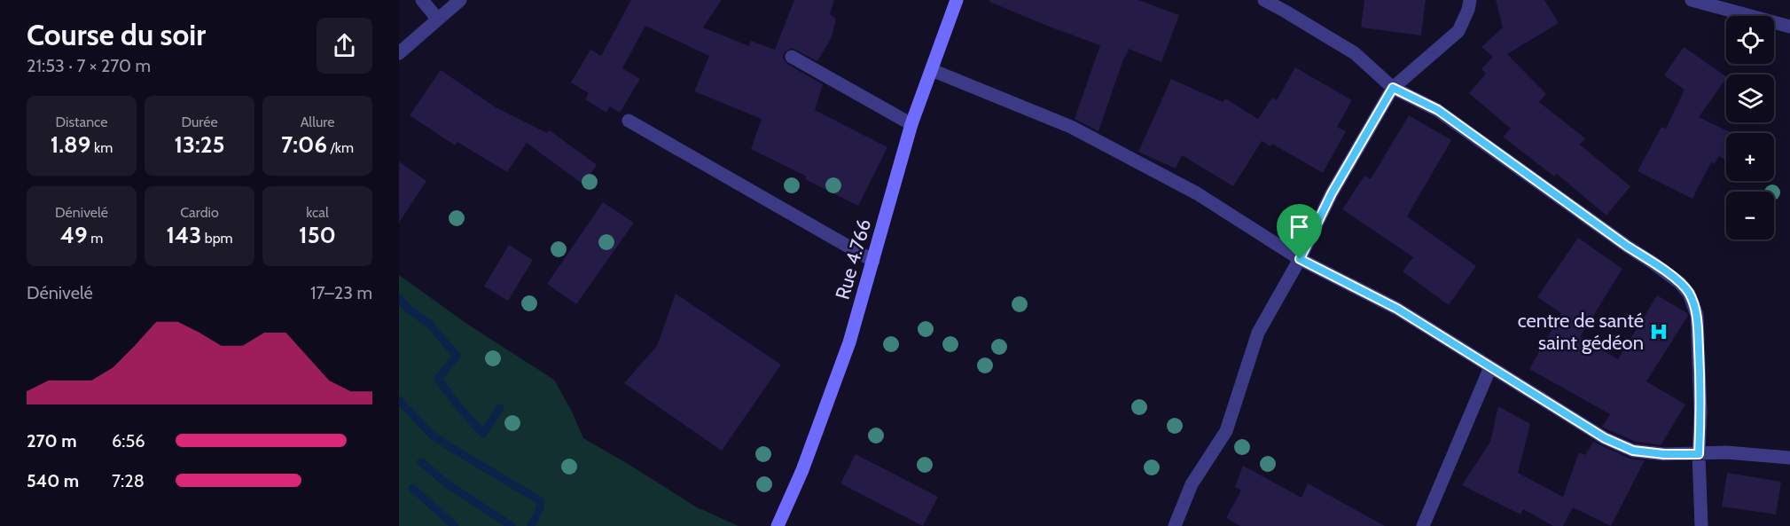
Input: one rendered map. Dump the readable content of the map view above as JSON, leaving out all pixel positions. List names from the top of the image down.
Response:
{
  "streets": {
    "street": ["Rue 4.766"]
  },
  "places": {
    "hospital": ["centre de santé saint gédéon"]
  },
  "page": {
    "heading": ["Course du soir", "21:53 · 7 × 270 m"],
    "map_buttons": ["+", "−"],
    "stats": [
      ["Distance", "1.89 km"],
      ["Durée", "13:25"],
      ["Allure", "7:06 /km"],
      ["Dénivelé", "49 m"],
      ["Cardio", "143 bpm"],
      ["kcal", "150"]
    ],
    "chart": ["Dénivelé", "17–23 m"],
    "list": [
      {
        "name": "270 m",
        "note": "6:56"
      },
      {
        "name": "540 m",
        "note": "7:28"
      }
    ]
  }
}
